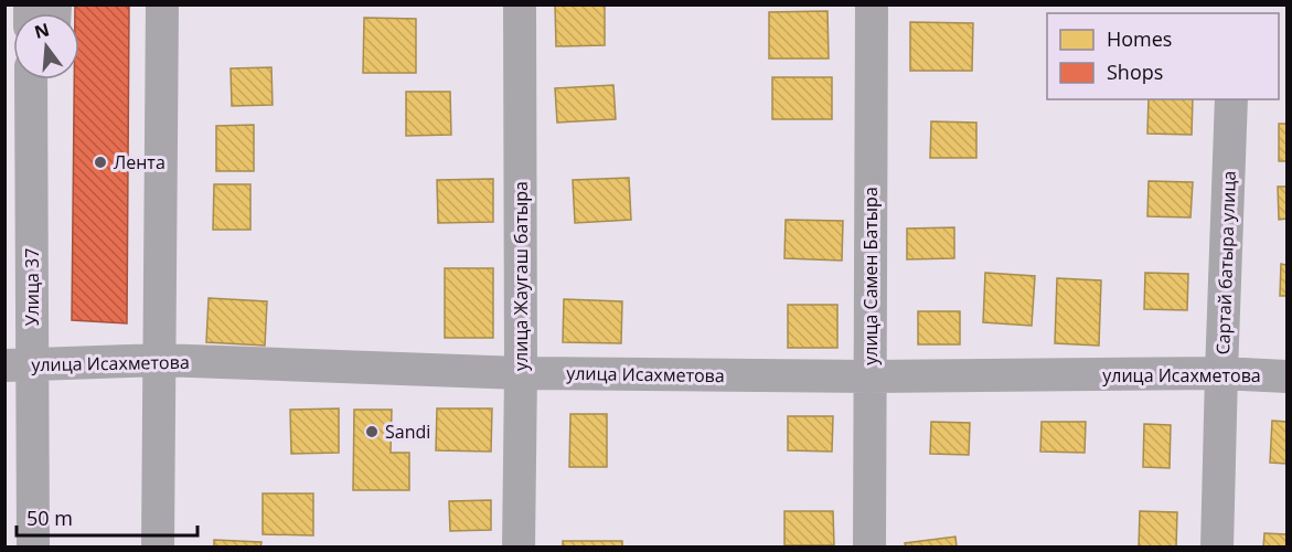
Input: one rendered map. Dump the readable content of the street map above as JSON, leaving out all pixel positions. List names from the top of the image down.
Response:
{
  "streets": {
    "street": [
      "Сартай батыра улица",
      "улица Жаугаш батыра",
      "улица Самен Батыра",
      "Улица 37",
      "улица Исахметова"
    ]
  },
  "crossings": [
    ["Сартай батыра улица", "улица Исахметова"],
    ["улица Жаугаш батыра", "улица Исахметова"],
    ["улица Самен Батыра", "улица Исахметова"]
  ],
  "places": ["Лента", "Sandi"],
  "legend": ["Homes", "Shops"],
  "scale_bar": "50 m",
  "north": "top"
}
